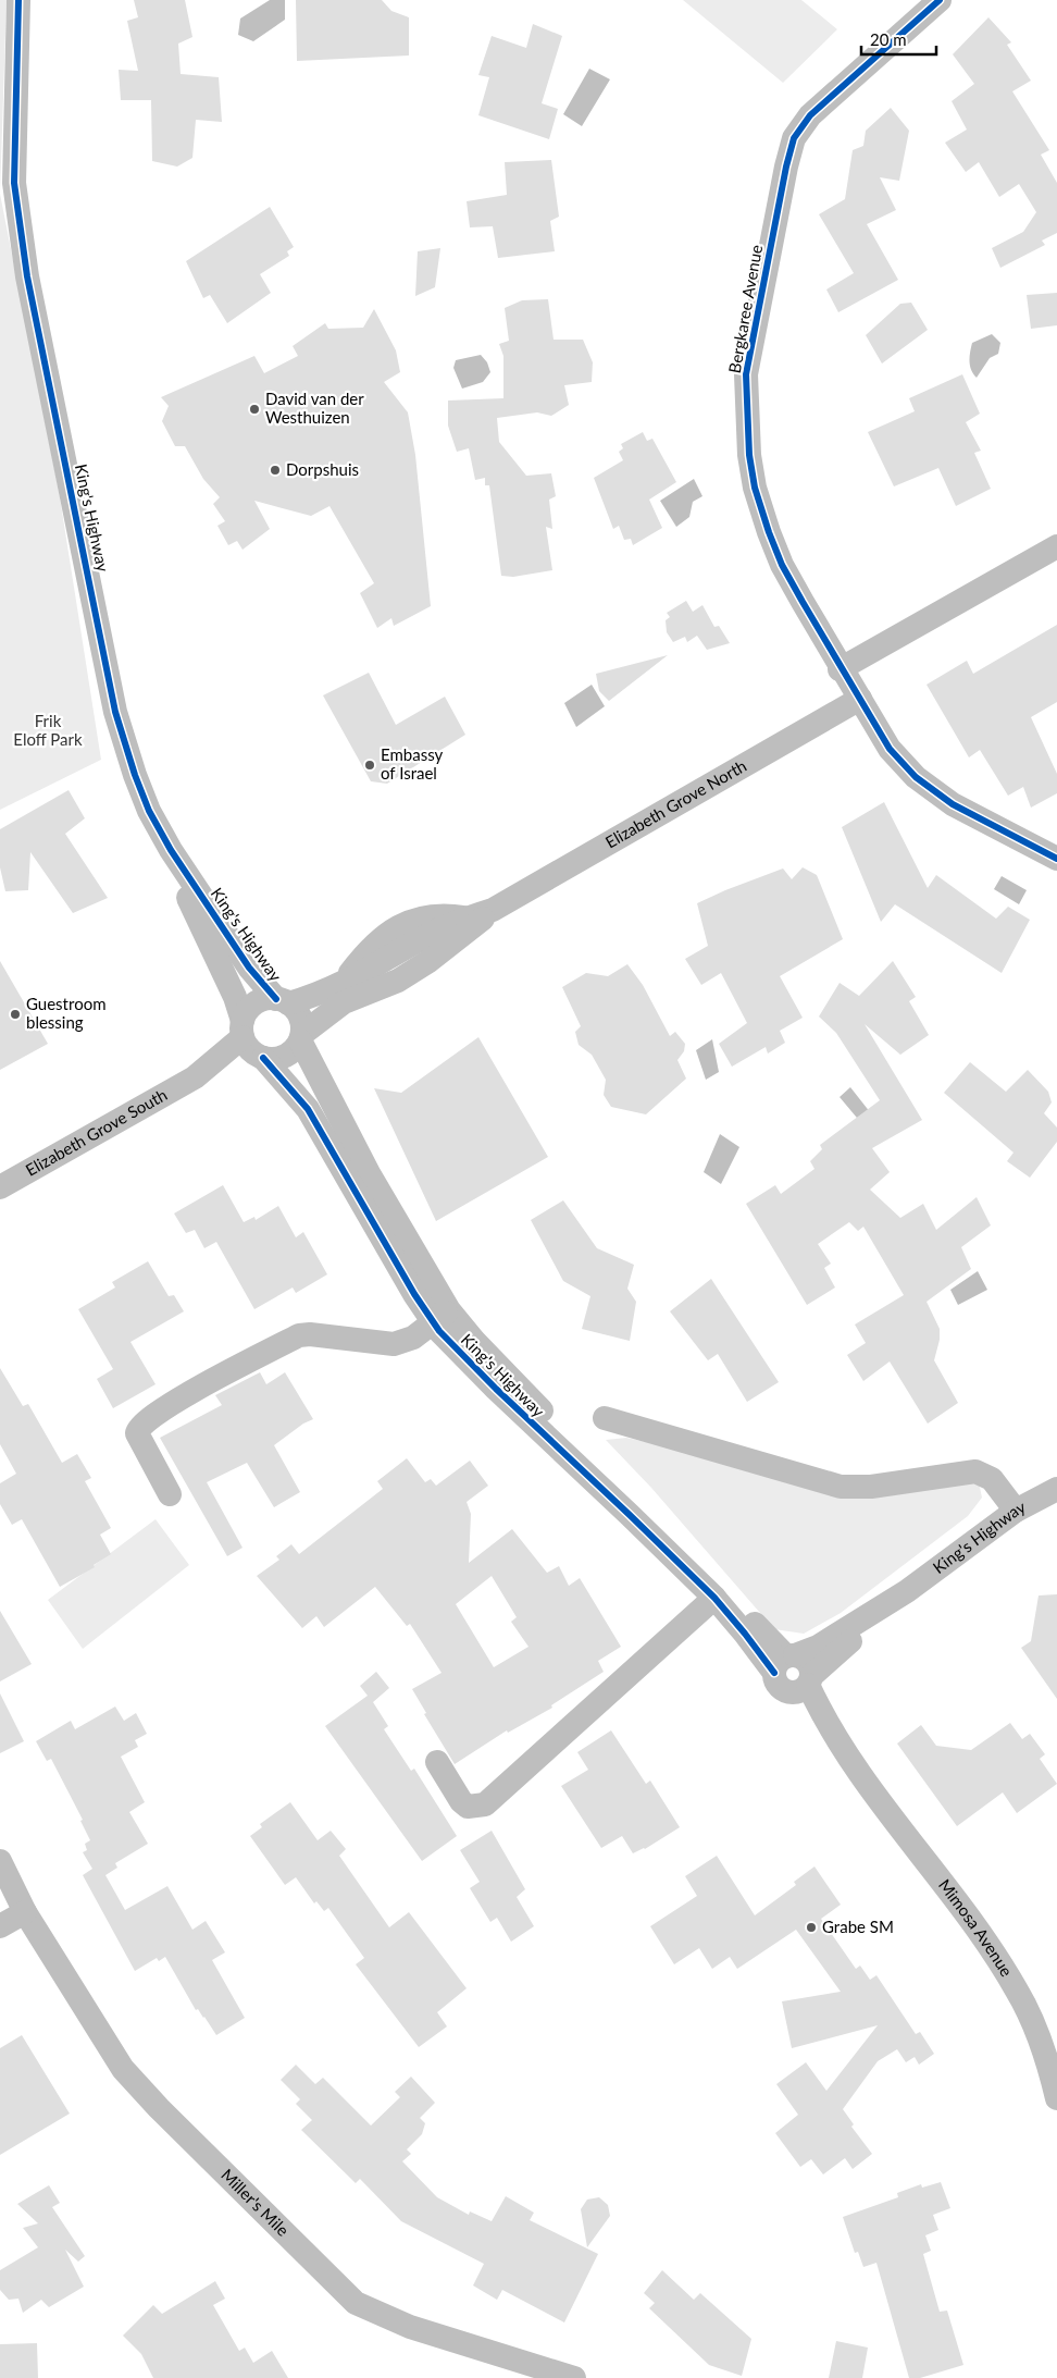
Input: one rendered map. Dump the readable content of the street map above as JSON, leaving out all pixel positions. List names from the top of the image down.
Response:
{
  "streets": {
    "street": [
      "Bergkaree Avenue",
      "King's Highway",
      "Elizabeth Grove North",
      "Elizabeth Grove South",
      "Mimosa Avenue",
      "Miller's Mile"
    ]
  },
  "crossings": [
    ["Bergkaree Avenue", "Elizabeth Grove North"],
    ["King's Highway", "Elizabeth Grove North"],
    ["King's Highway", "Elizabeth Grove South"],
    ["King's Highway", "Mimosa Avenue"],
    ["Elizabeth Grove North", "Elizabeth Grove South"]
  ],
  "parks": ["Frik Eloff Park"],
  "places": [
    "David van der Westhuizen",
    "Dorpshuis",
    "Embassy of Israel",
    "Guestroom blessing",
    "Grabe SM"
  ],
  "scale_bar": "20 m"
}
